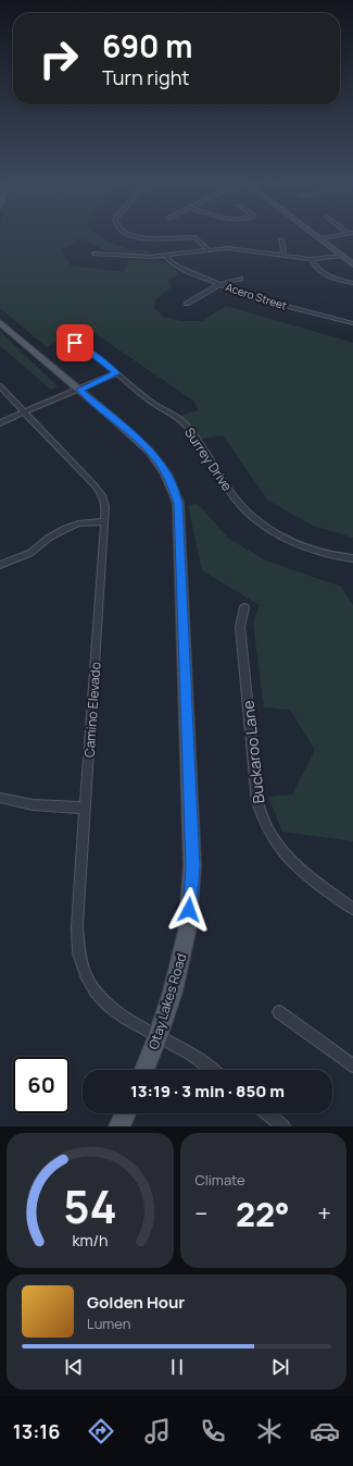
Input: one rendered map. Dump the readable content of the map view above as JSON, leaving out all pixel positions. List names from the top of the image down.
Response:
{
  "streets": {
    "main road": ["Otay Lakes Road"],
    "street": [
      "Acero Street",
      "Surrey Drive",
      "Camino Elevado",
      "Buckaroo Lane"
    ]
  },
  "crossings": [
    ["Camino Elevado", "Otay Lakes Road"]
  ],
  "page": {
    "turn": ["690 m", "Turn right"],
    "limit": "60",
    "trip": "13:19 · 3 min · 850 m",
    "tile": "Climate",
    "heat": ["−", "22°", "+"],
    "song": ["Golden Hour", "Lumen"],
    "tabs": "13:16",
    "gauge": ["54", "km/h"]
  }
}
